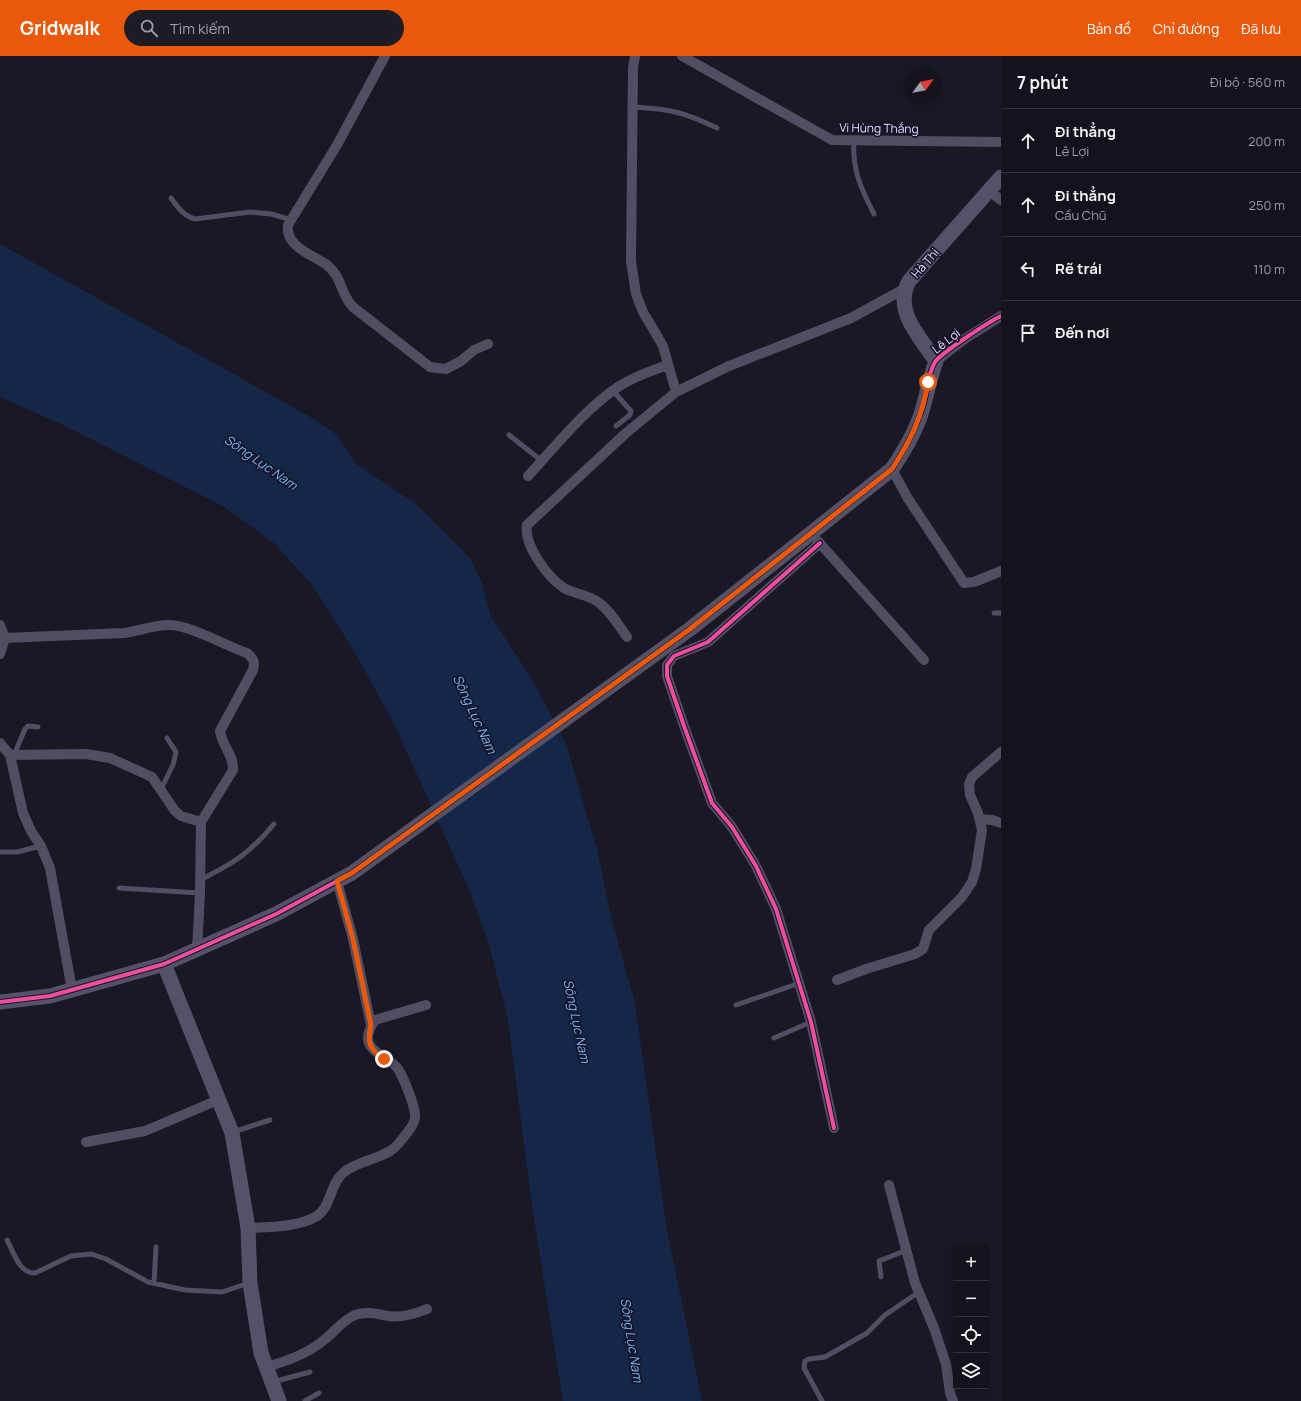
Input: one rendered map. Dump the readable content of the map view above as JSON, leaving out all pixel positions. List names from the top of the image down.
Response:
{
  "streets": {
    "street": ["Vi Hùng Thắng", "Hà Thị", "Lê Lợi"]
  },
  "crossings": [
    ["Hà Thị", "Lê Lợi"]
  ],
  "water": ["Sông Lục Nam"],
  "north": "top right",
  "page": {
    "header": "Gridwalk",
    "search": "Tìm kiếm",
    "nav": ["Bản đồ", "Chỉ đường", "Đã lưu"],
    "heading": ["7 phút", "Đi bộ · 560 m"],
    "list": [
      ["Đi thẳng", "Lê Lợi", "200 m"],
      ["Đi thẳng", "Cầu Chũ", "250 m"],
      ["Rẽ trái", "110 m"],
      "Đến nơi"
    ],
    "map_buttons": ["+", "−"]
  }
}
